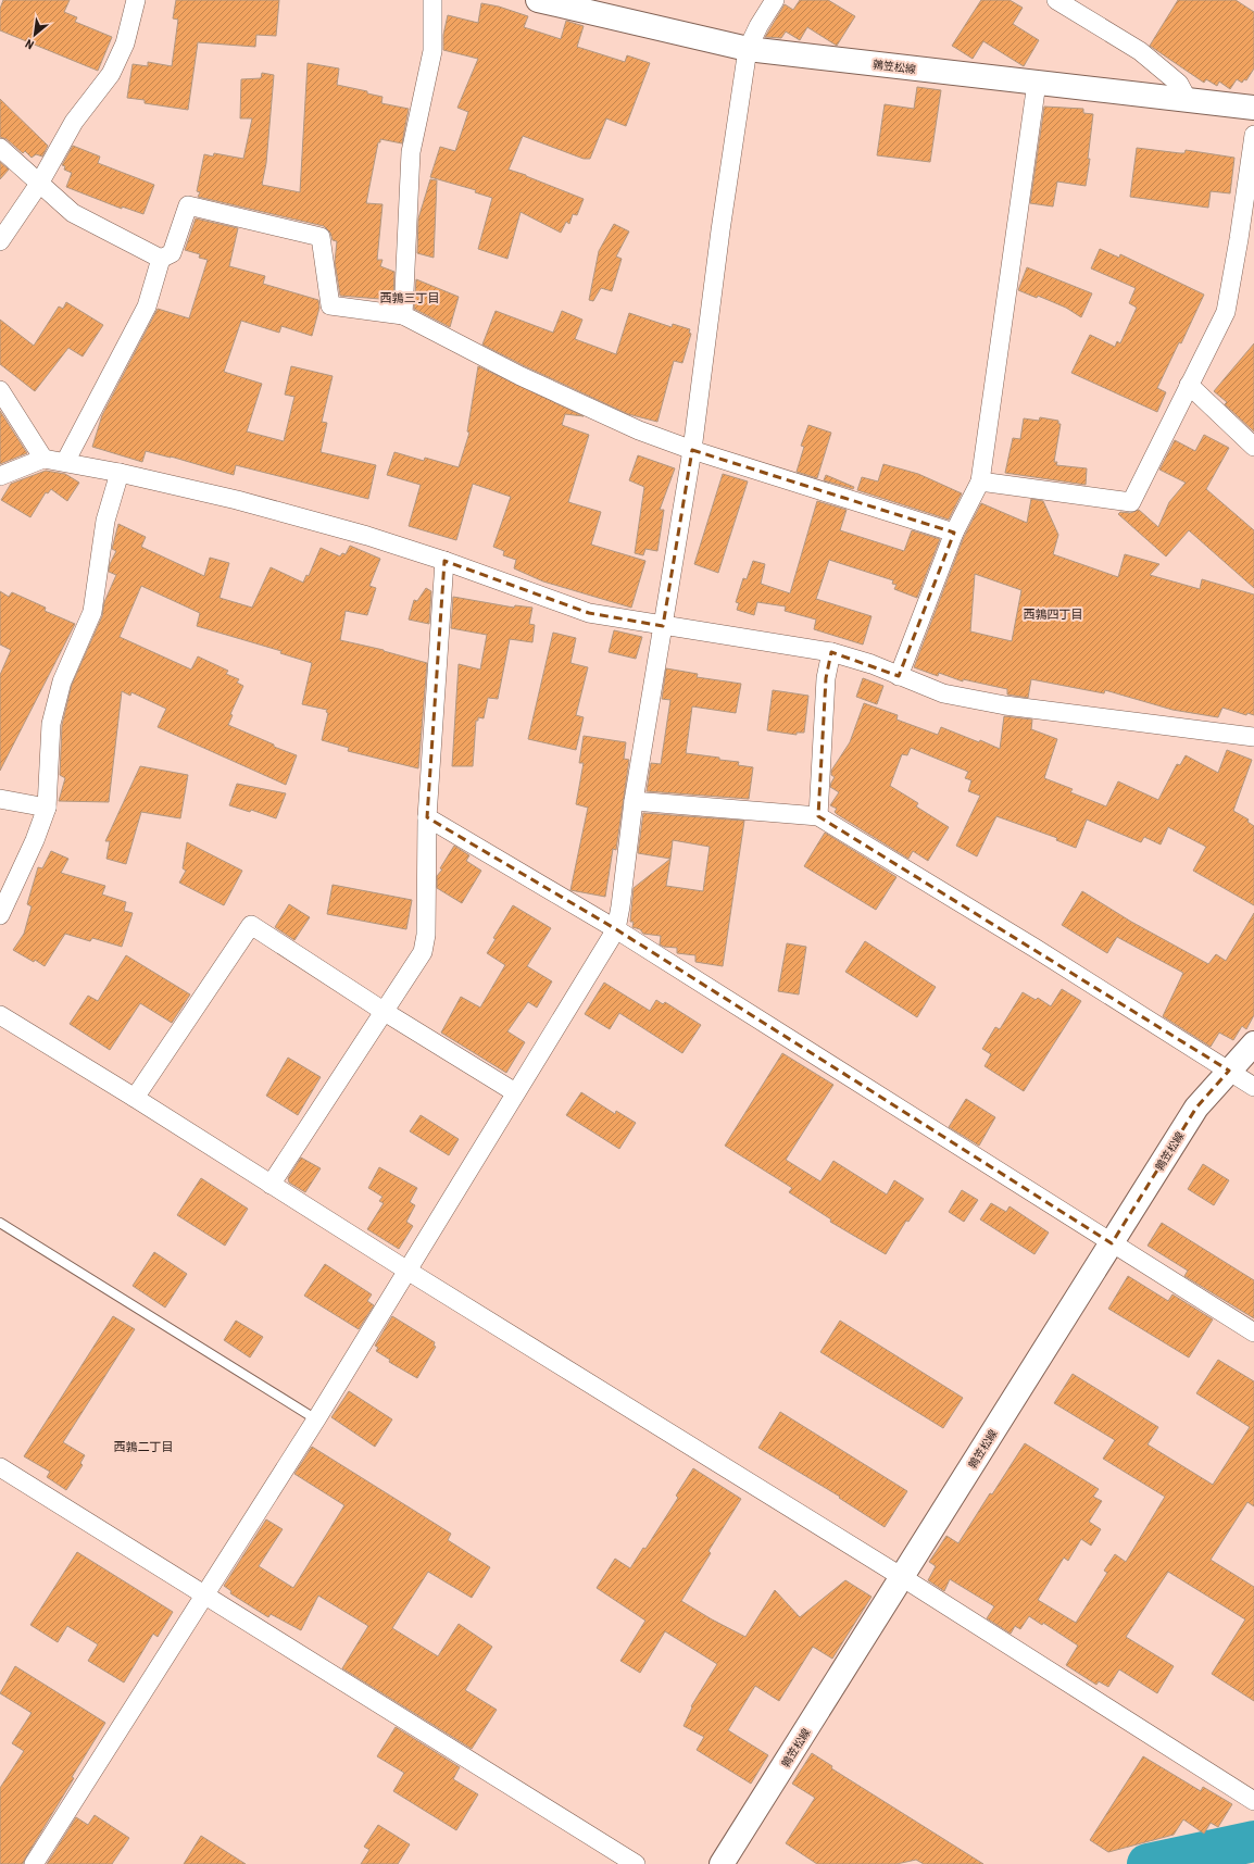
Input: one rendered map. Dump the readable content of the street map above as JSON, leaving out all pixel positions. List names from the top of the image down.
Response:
{
  "streets": {
    "main road": ["鶉笠松線"]
  },
  "districts": ["西鶉三丁目", "西鶉四丁目", "西鶉二丁目"],
  "north": "bottom left"
}
